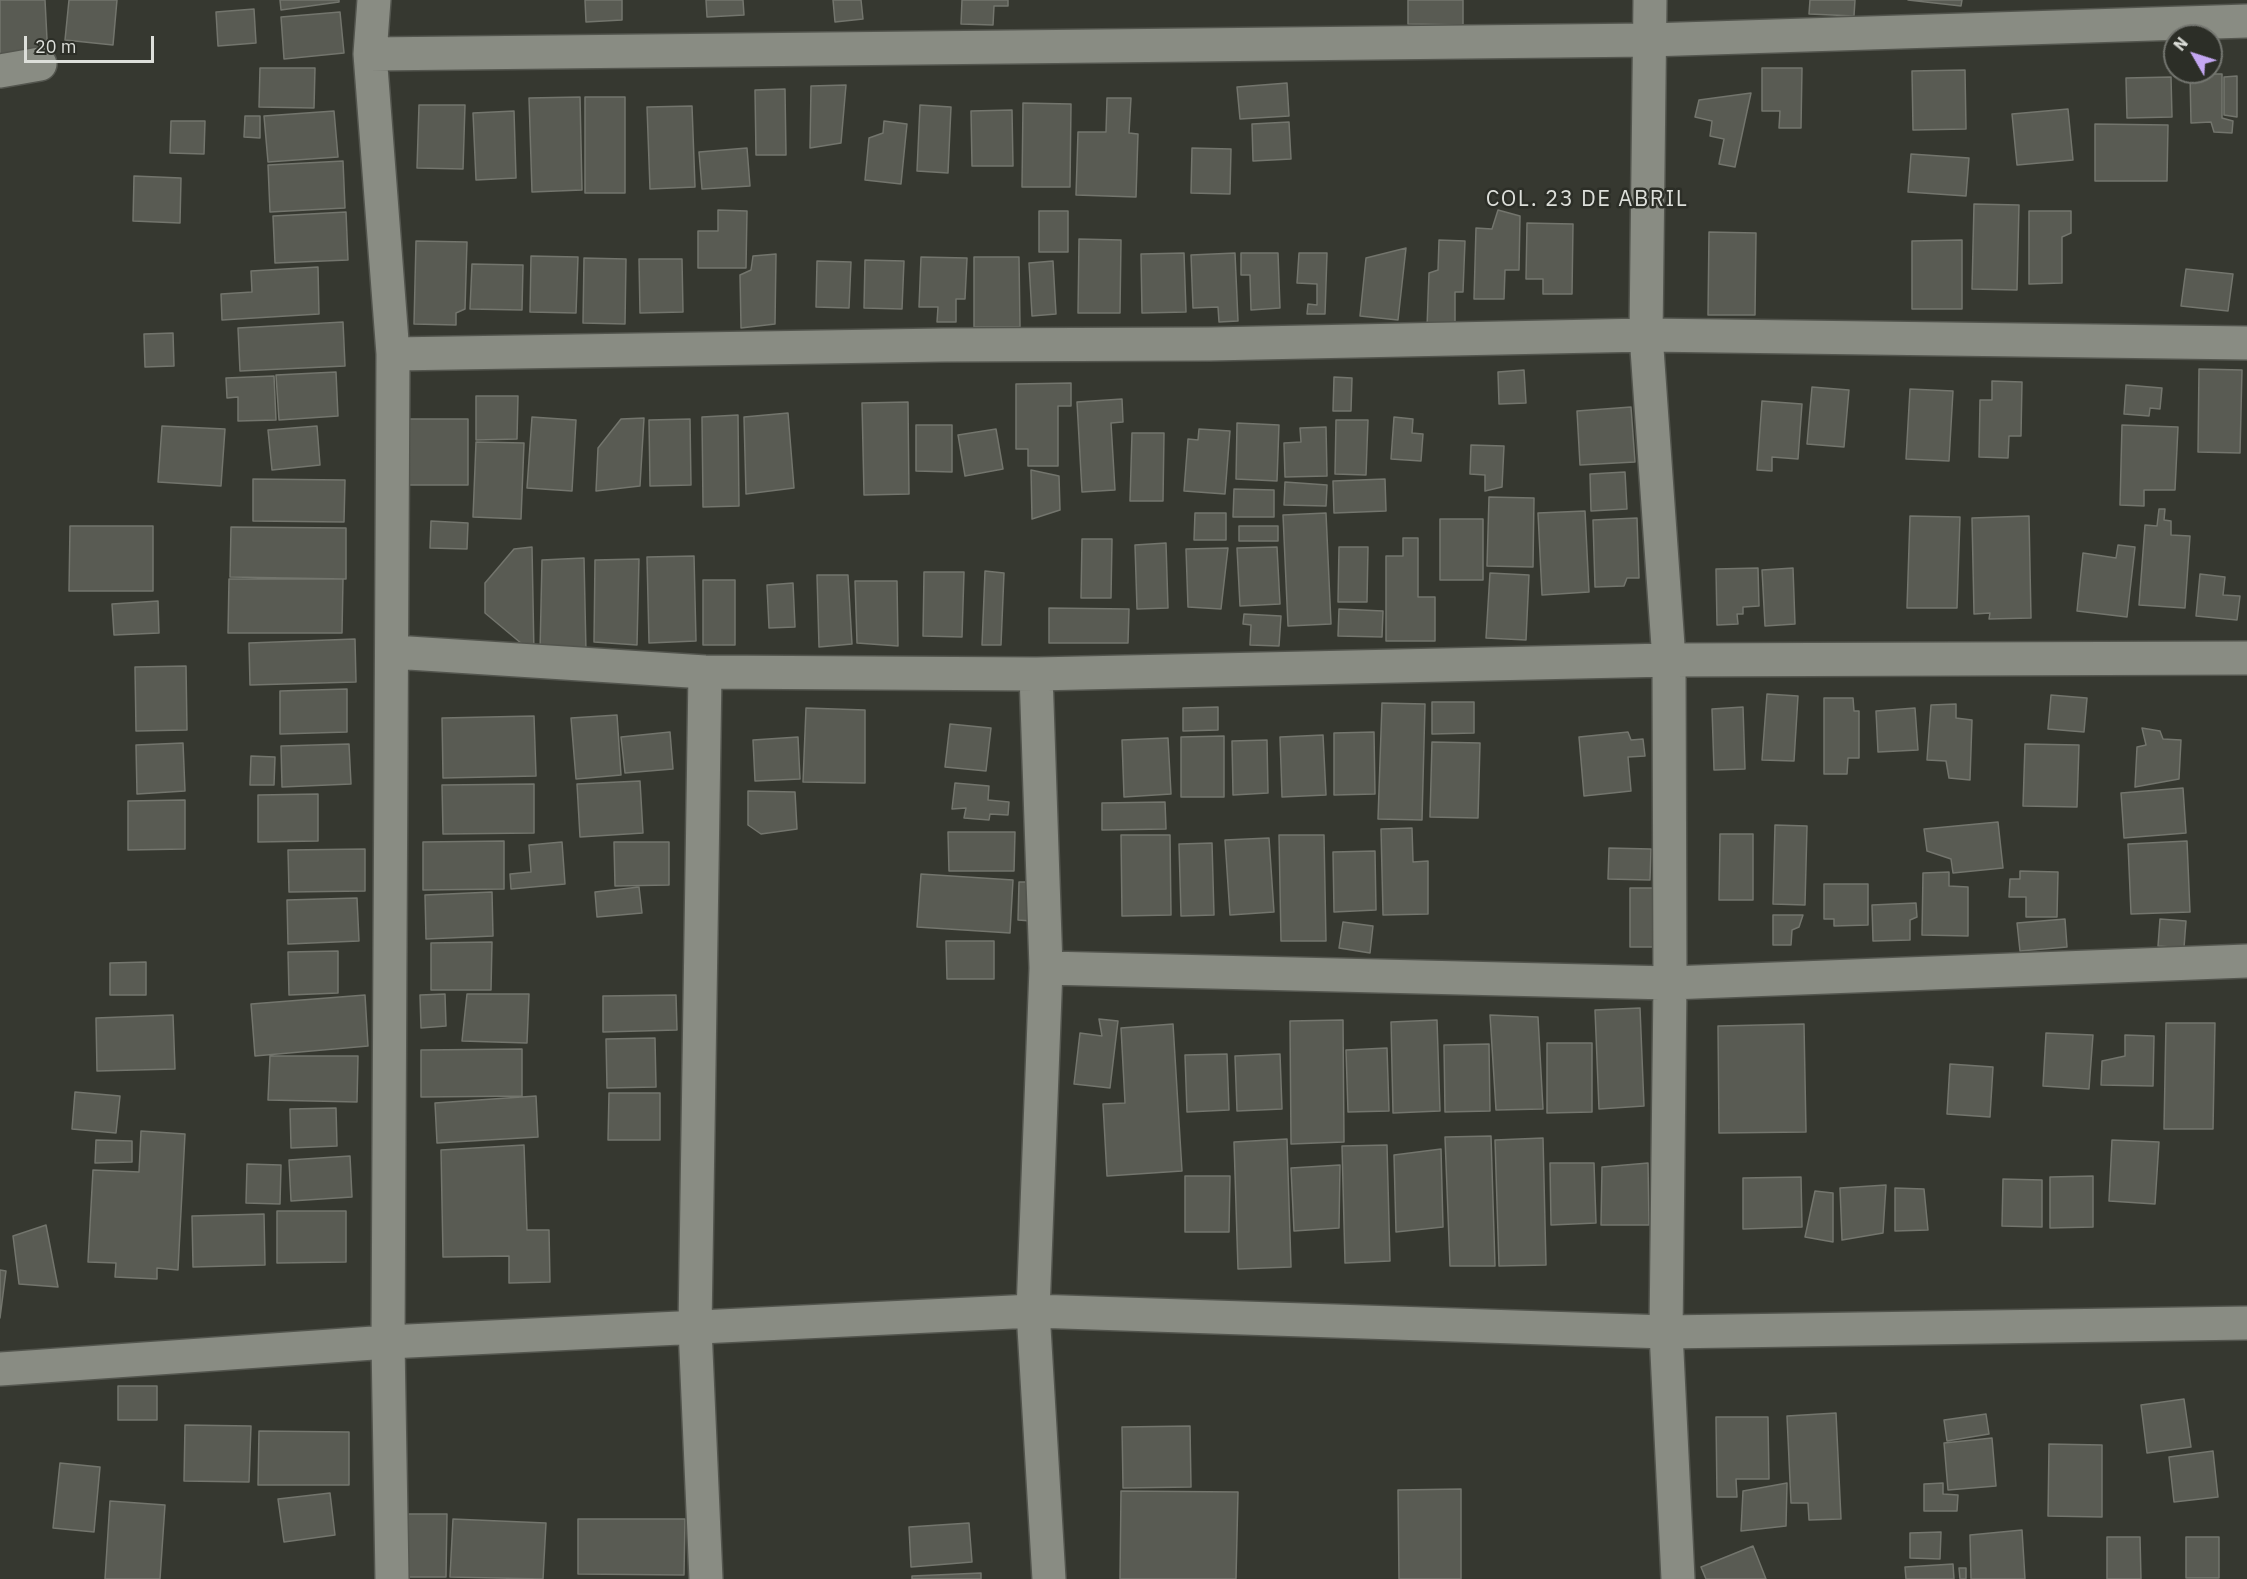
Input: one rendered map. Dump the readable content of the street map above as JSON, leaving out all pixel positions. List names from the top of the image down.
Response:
{
  "districts": ["COL. 23 DE ABRIL"],
  "scale_bar": "20 m",
  "north": "top left"
}
